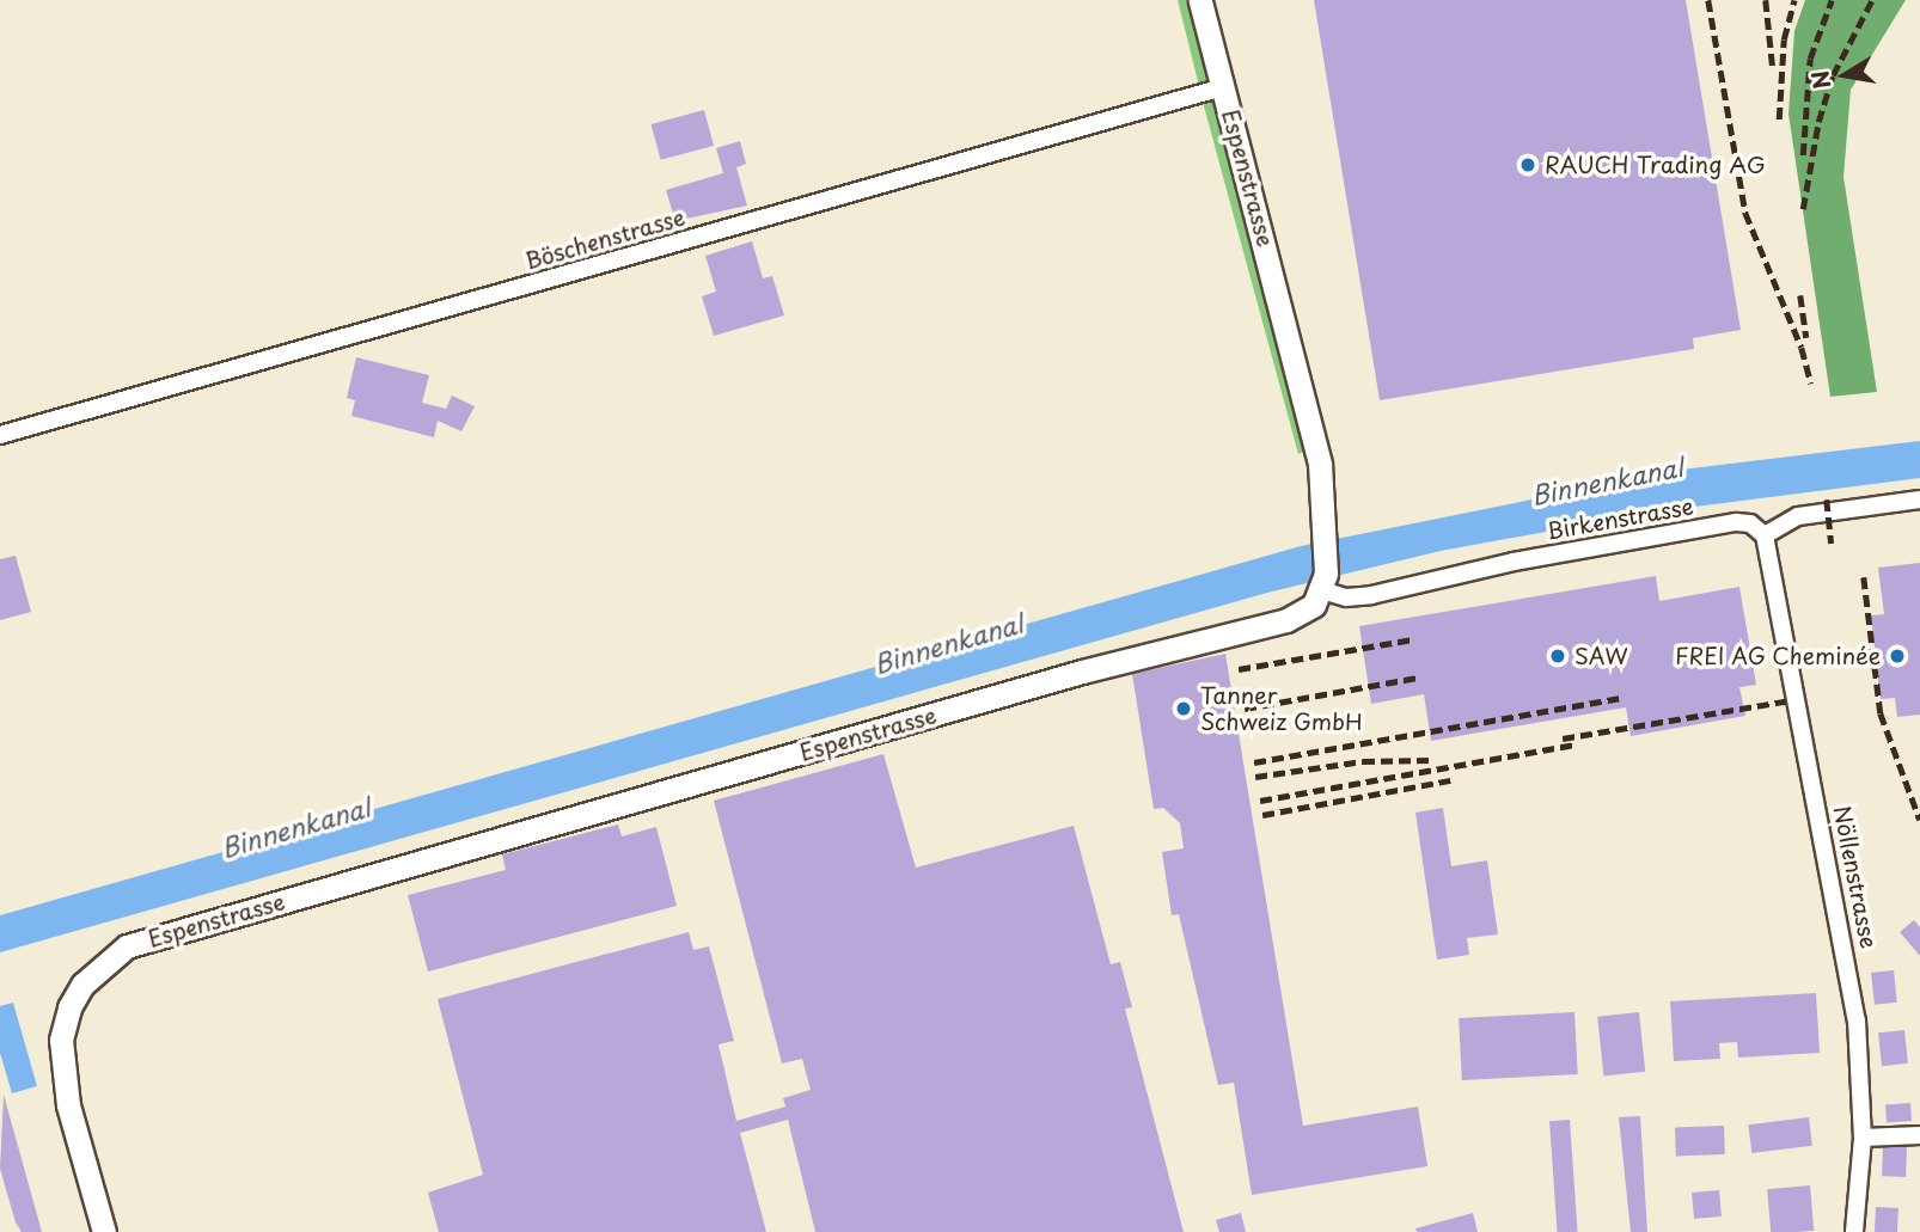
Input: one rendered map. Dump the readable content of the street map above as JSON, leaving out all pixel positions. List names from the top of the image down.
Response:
{
  "streets": {
    "street": [
      "Espenstrasse",
      "Böschenstrasse",
      "Birkenstrasse",
      "Nöllenstrasse"
    ]
  },
  "crossings": [
    ["Espenstrasse", "Böschenstrasse"],
    ["Espenstrasse", "Birkenstrasse"],
    ["Birkenstrasse", "Nöllenstrasse"]
  ],
  "water": ["Binnenkanal"],
  "places": [
    "RAUCH Trading AG",
    "SAW",
    "FREI AG Cheminée",
    "Tanner Schweiz GmbH"
  ],
  "north": "left"
}
